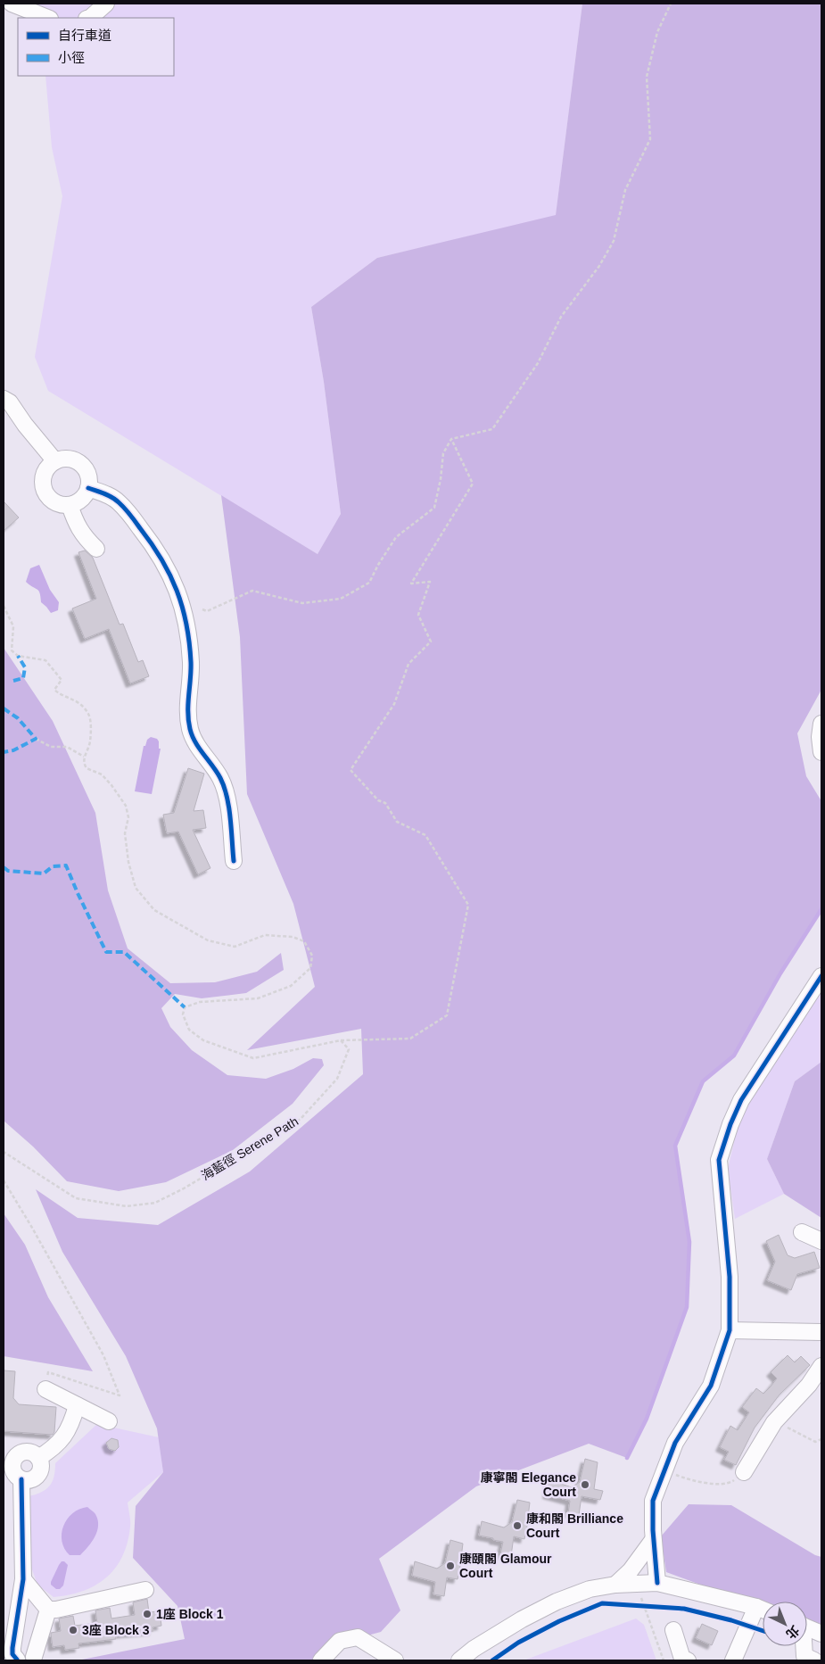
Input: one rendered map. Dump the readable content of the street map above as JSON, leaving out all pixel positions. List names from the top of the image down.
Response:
{
  "streets": {
    "path": ["海藍徑 Serene Path"]
  },
  "places": [
    "康寧閣 Elegance Court",
    "康和閣 Brilliance Court",
    "康頤閣 Glamour Court",
    "1座 Block 1",
    "3座 Block 3"
  ],
  "legend": ["自行車道", "小徑"],
  "north": "bottom right"
}
